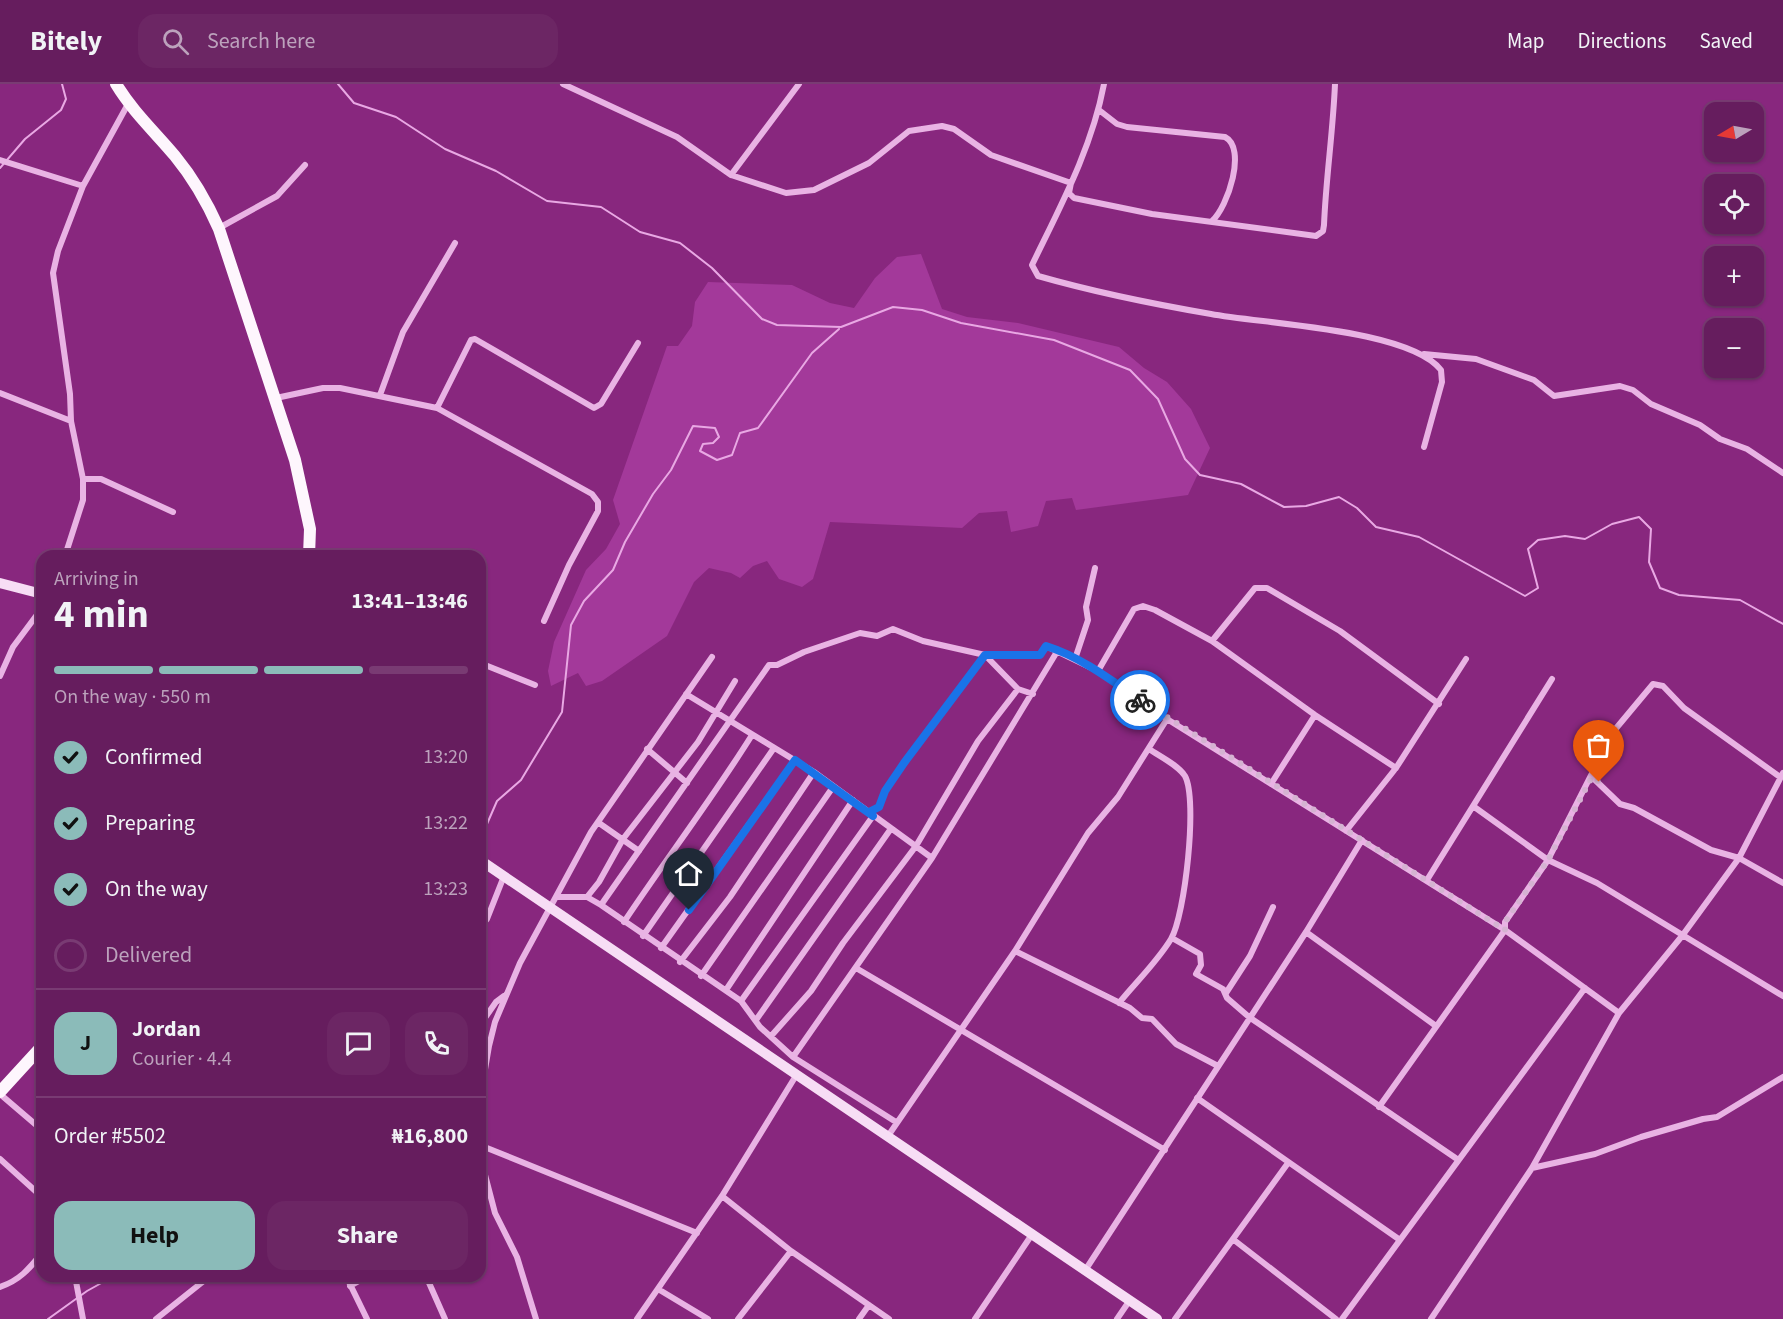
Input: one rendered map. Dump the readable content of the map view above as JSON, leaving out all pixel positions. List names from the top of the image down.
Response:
{
  "north": "left",
  "page": {
    "header": "Bitely",
    "search": "Search here",
    "nav": ["Map", "Directions", "Saved"],
    "map_buttons": ["+", "−"],
    "heading": ["4 min", "Arriving in", "13:41–13:46"],
    "panel": [
      "Jordan",
      "Courier · 4.4",
      "Order #5502",
      "₦16,800"
    ],
    "bar": "On the way · 550 m",
    "list": [
      ["Confirmed", "13:20"],
      ["Preparing", "13:22"],
      ["On the way", "13:23"],
      "Delivered"
    ],
    "round": "J",
    "buttons": ["Help", "Share"]
  }
}
